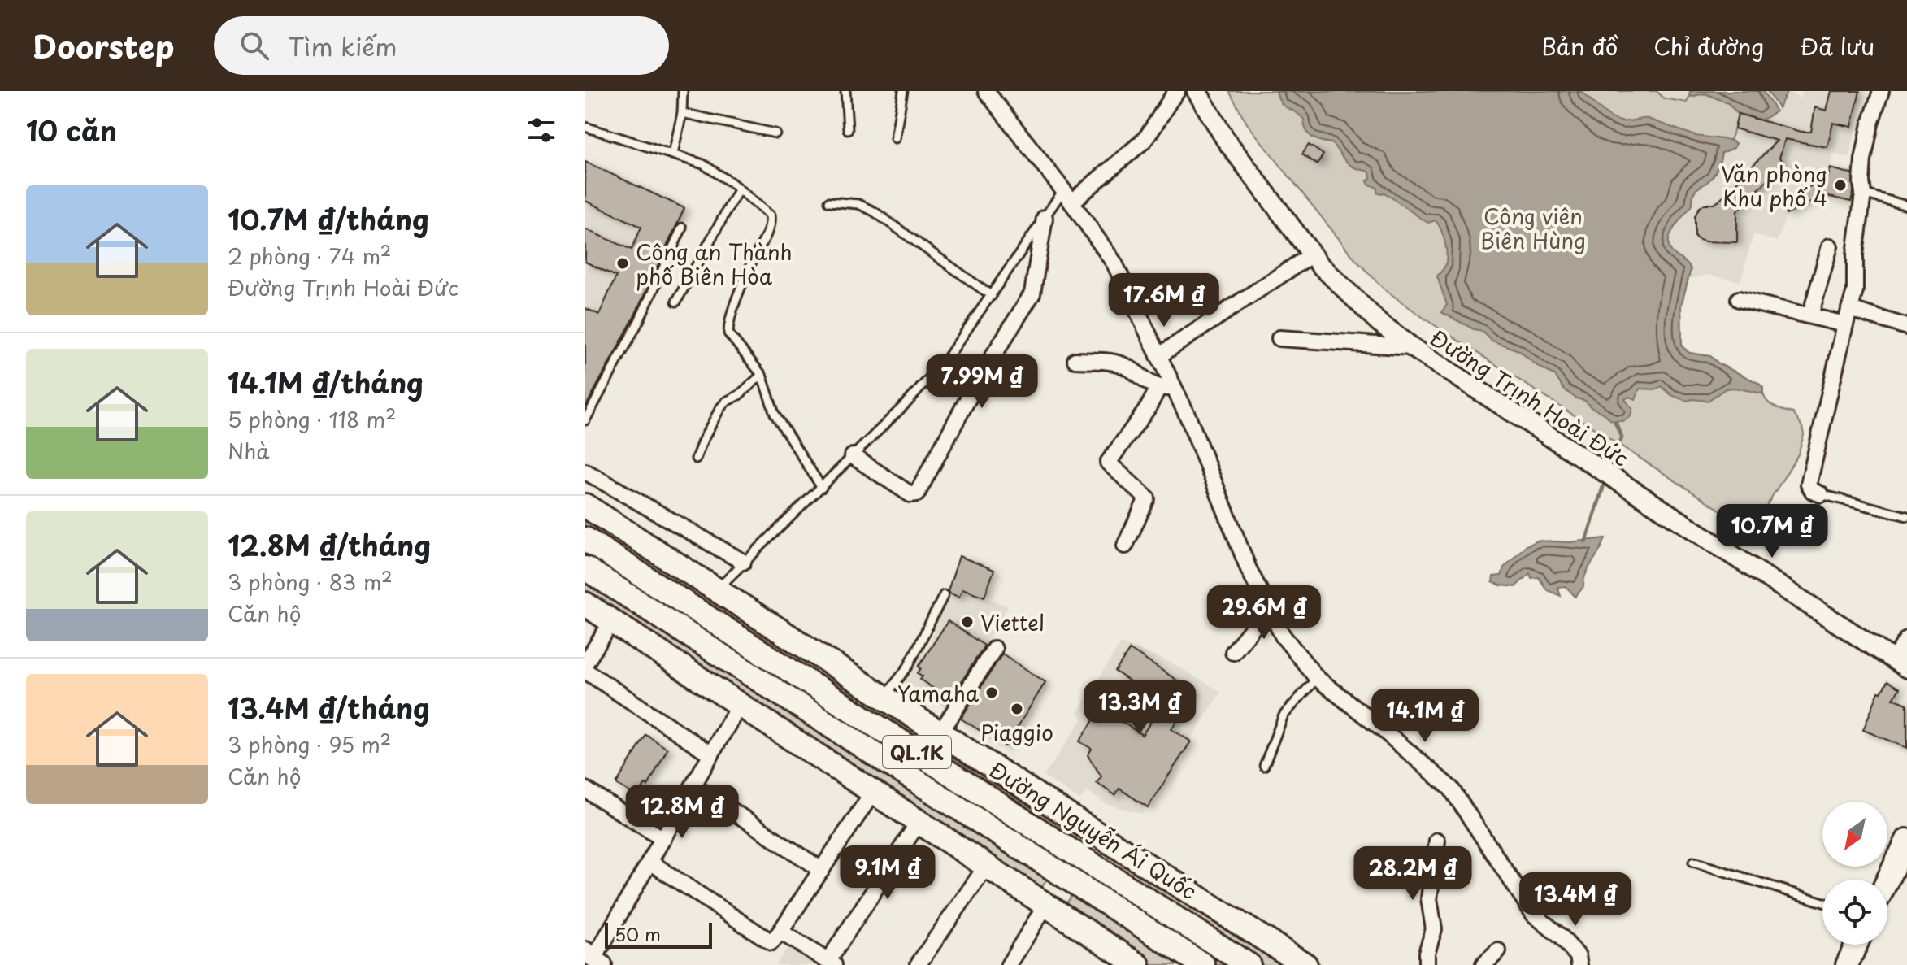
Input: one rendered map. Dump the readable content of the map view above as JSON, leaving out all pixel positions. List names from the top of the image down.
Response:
{
  "streets": {
    "main road": ["QL.1K", "Đường Nguyễn Ái Quốc"],
    "street": ["Đường Trịnh Hoài Đức"]
  },
  "parks": ["Công viên Biên Hùng"],
  "places": [
    "Văn phòng Khu phố 4",
    "Công an Thành phố Biên Hòa",
    "Viettel",
    "Yamaha",
    "Piaggio"
  ],
  "scale_bar": "50 m",
  "north": "bottom left",
  "page": {
    "header": "Doorstep",
    "search": "Tìm kiếm",
    "nav": ["Bản đồ", "Chỉ đường", "Đã lưu"],
    "heading": "10 căn",
    "list": [
      {
        "name": "10.7M ₫/tháng",
        "note": "2 phòng · 74 m² · Đường Trịnh Hoài Đức"
      },
      {
        "name": "14.1M ₫/tháng",
        "note": "5 phòng · 118 m² · Nhà"
      },
      {
        "name": "12.8M ₫/tháng",
        "note": "3 phòng · 83 m² · Căn hộ"
      },
      {
        "name": "13.4M ₫/tháng",
        "note": "3 phòng · 95 m² · Căn hộ"
      }
    ],
    "price": [
      "17.6M ₫",
      "7.99M ₫",
      "10.7M ₫",
      "29.6M ₫",
      "13.3M ₫",
      "14.1M ₫",
      "12.8M ₫",
      "9.1M ₫",
      "28.2M ₫",
      "13.4M ₫"
    ],
    "scale": "50 m"
  }
}
